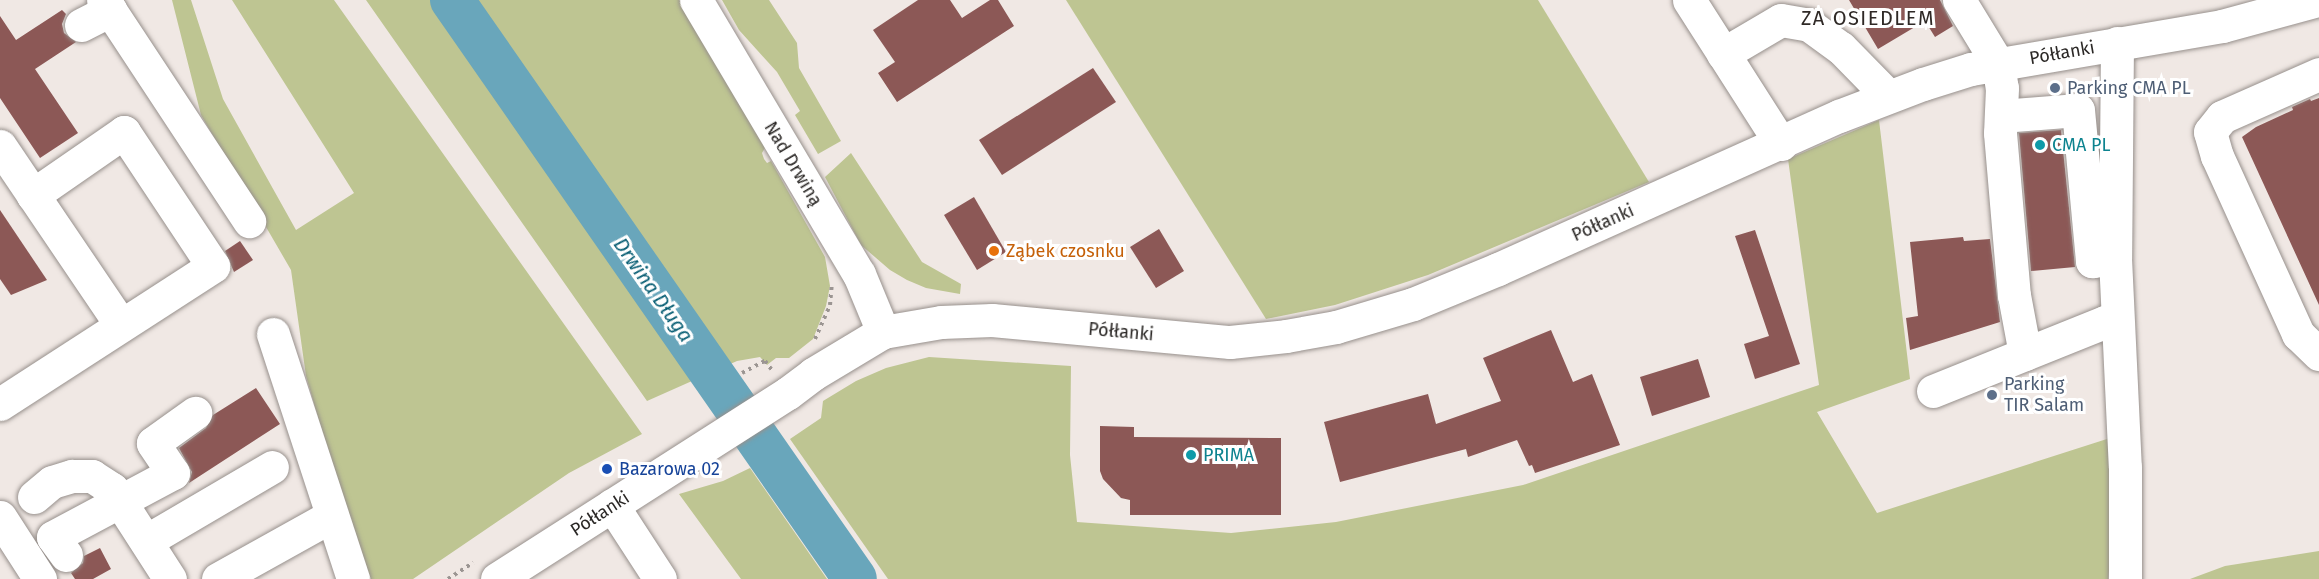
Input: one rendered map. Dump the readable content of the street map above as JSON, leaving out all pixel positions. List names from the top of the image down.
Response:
{
  "streets": {
    "street": ["Półłanki", "Nad Drwiną"]
  },
  "crossings": [
    ["Półłanki", "Nad Drwiną"]
  ],
  "districts": ["ZA OSIEDLEM"],
  "water": ["Drwina Długa"],
  "places": [
    "Parking CMA PL",
    "CMA PL",
    "Ząbek czosnku",
    "Parking TIR Salam",
    "PRIMA",
    "Bazarowa 02"
  ]
}
